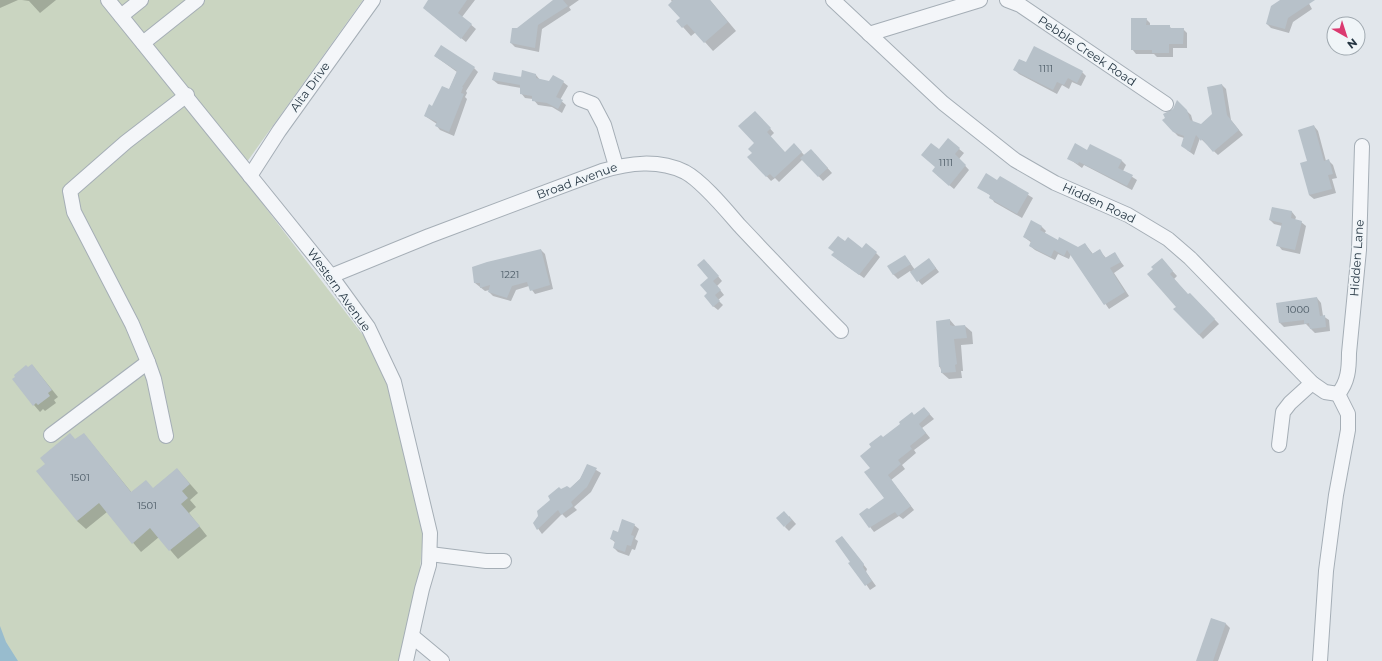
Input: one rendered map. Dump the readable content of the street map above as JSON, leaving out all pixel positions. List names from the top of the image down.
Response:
{
  "streets": {
    "street": [
      "Pebble Creek Road",
      "Alta Drive",
      "Broad Avenue",
      "Hidden Road",
      "Hidden Lane",
      "Western Avenue"
    ]
  },
  "crossings": [
    ["Alta Drive", "Western Avenue"],
    ["Broad Avenue", "Western Avenue"],
    ["Hidden Road", "Hidden Lane"]
  ],
  "house_numbers": [
    "1111",
    "1111",
    "1221",
    "1000",
    "1501",
    "1501"
  ],
  "north": "bottom right"
}
